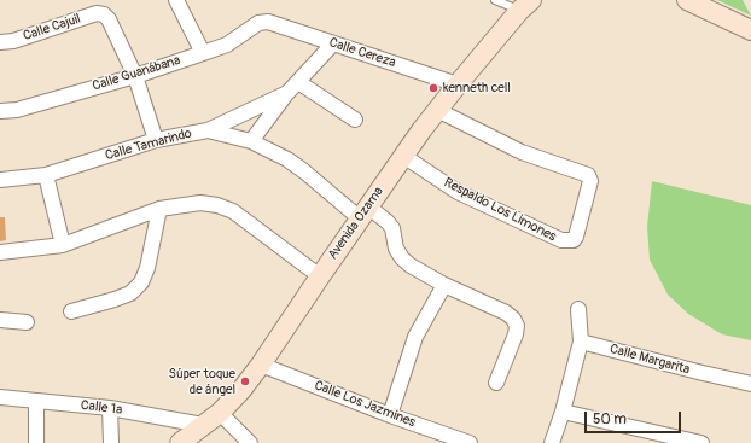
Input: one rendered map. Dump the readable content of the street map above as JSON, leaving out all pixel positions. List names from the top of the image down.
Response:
{
  "streets": {
    "street": [
      "Calle Cajuil",
      "Calle Cereza",
      "Calle Guanábana",
      "Calle Tamarindo",
      "Respaldo Los Limones",
      "Avenida Ozama",
      "Calle Margarita",
      "Calle Los Jazmines",
      "Calle 1a"
    ]
  },
  "crossings": [
    ["Calle Cajuil", "Calle Guanábana"],
    ["Calle Cereza", "Calle Guanábana"],
    ["Calle Cereza", "Avenida Ozama"],
    ["Calle Tamarindo", "Avenida Ozama"],
    ["Respaldo Los Limones", "Avenida Ozama"],
    ["Avenida Ozama", "Calle Los Jazmines"],
    ["Avenida Ozama", "Calle 1a"]
  ],
  "places": ["kenneth cell", "Súper toque de ángel"],
  "scale_bar": "50 m"
}
